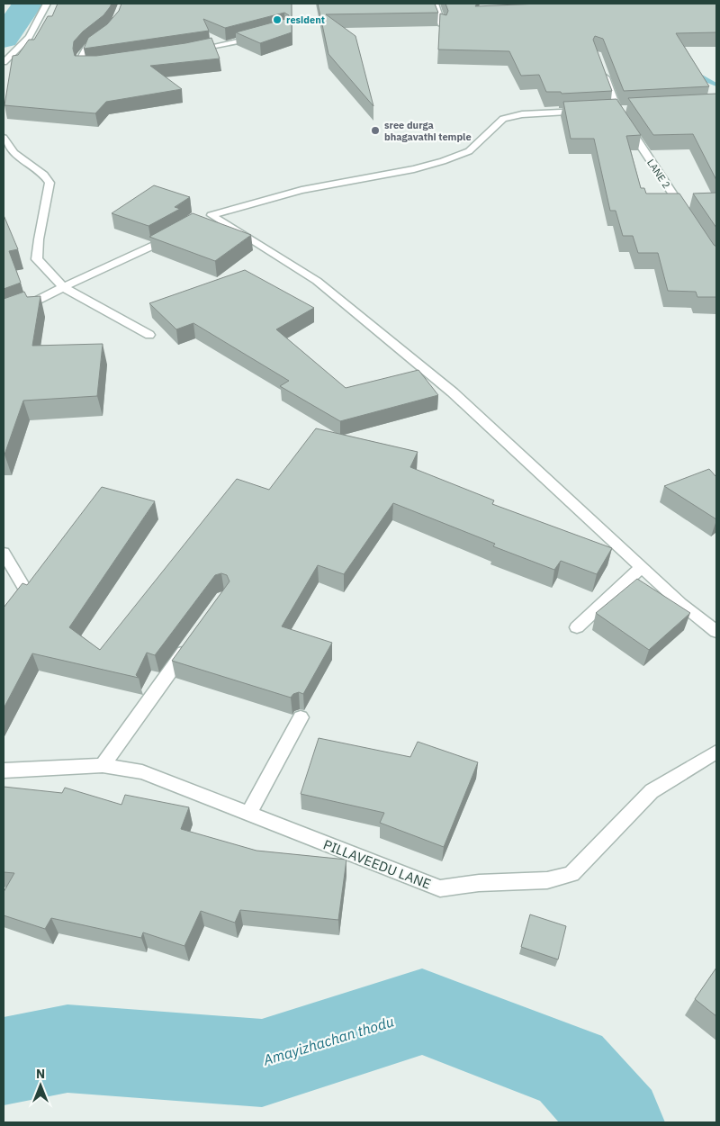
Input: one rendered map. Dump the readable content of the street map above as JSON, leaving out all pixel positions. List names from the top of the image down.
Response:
{
  "streets": {
    "street": ["LANE 2", "PILLAVEEDU LANE"]
  },
  "water": ["Amayizhachan thodu"],
  "places": ["resident", "sree durga bhagavathi temple"],
  "north": "top"
}
